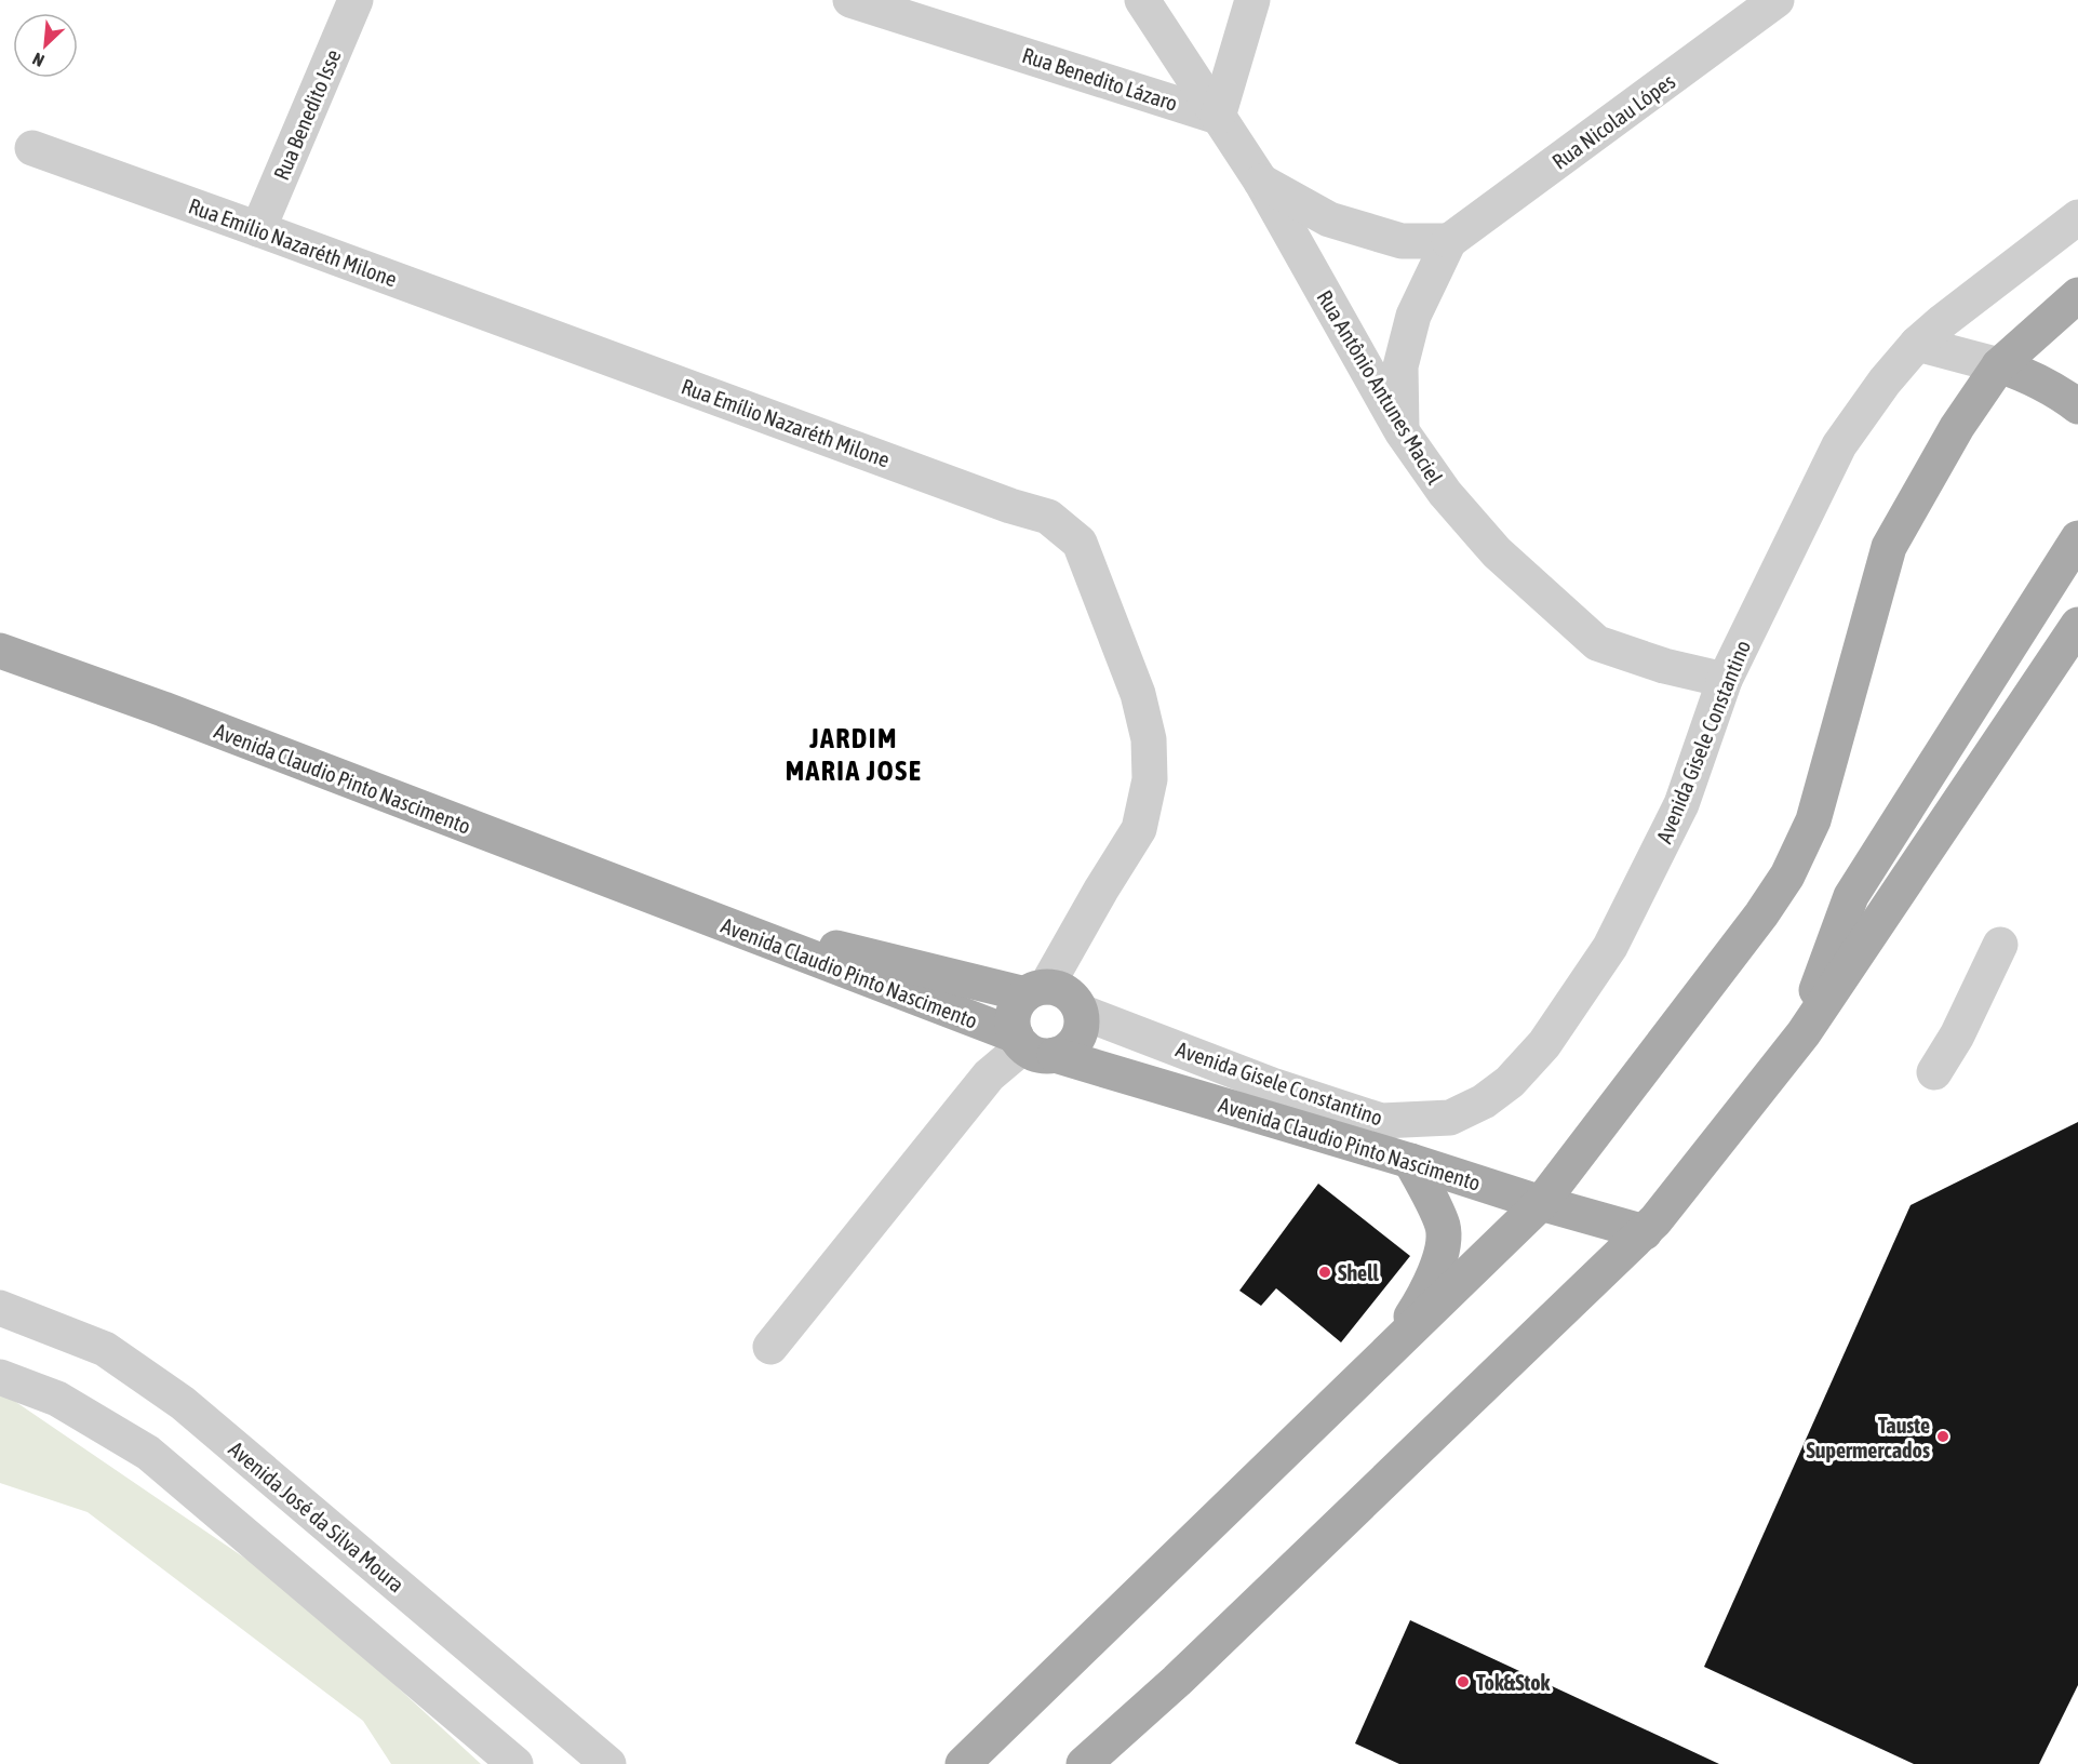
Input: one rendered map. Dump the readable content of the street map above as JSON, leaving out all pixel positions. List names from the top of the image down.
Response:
{
  "streets": {
    "main road": ["Avenida Claudio Pinto Nascimento"],
    "street": [
      "Rua Benedito Lázaro",
      "Rua Benedito Isse",
      "Rua Nicolau Lópes",
      "Rua Emílio Nazaréth Milone",
      "Rua Antônio Antunes Maciel",
      "Avenida Gisele Constantino",
      "Avenida José da Silva Moura"
    ]
  },
  "crossings": [
    ["Rua Benedito Lázaro", "Rua Antônio Antunes Maciel"],
    ["Rua Benedito Isse", "Rua Emílio Nazaréth Milone"],
    ["Rua Nicolau Lópes", "Rua Antônio Antunes Maciel"],
    ["Rua Emílio Nazaréth Milone", "Avenida Gisele Constantino"],
    ["Rua Emílio Nazaréth Milone", "Avenida Claudio Pinto Nascimento"],
    ["Rua Antônio Antunes Maciel", "Avenida Gisele Constantino"],
    ["Avenida Gisele Constantino", "Avenida Claudio Pinto Nascimento"]
  ],
  "districts": ["JARDIM MARIA JOSE"],
  "places": ["Shell", "Tauste Supermercados", "Tok&Stok"],
  "north": "bottom left"
}
